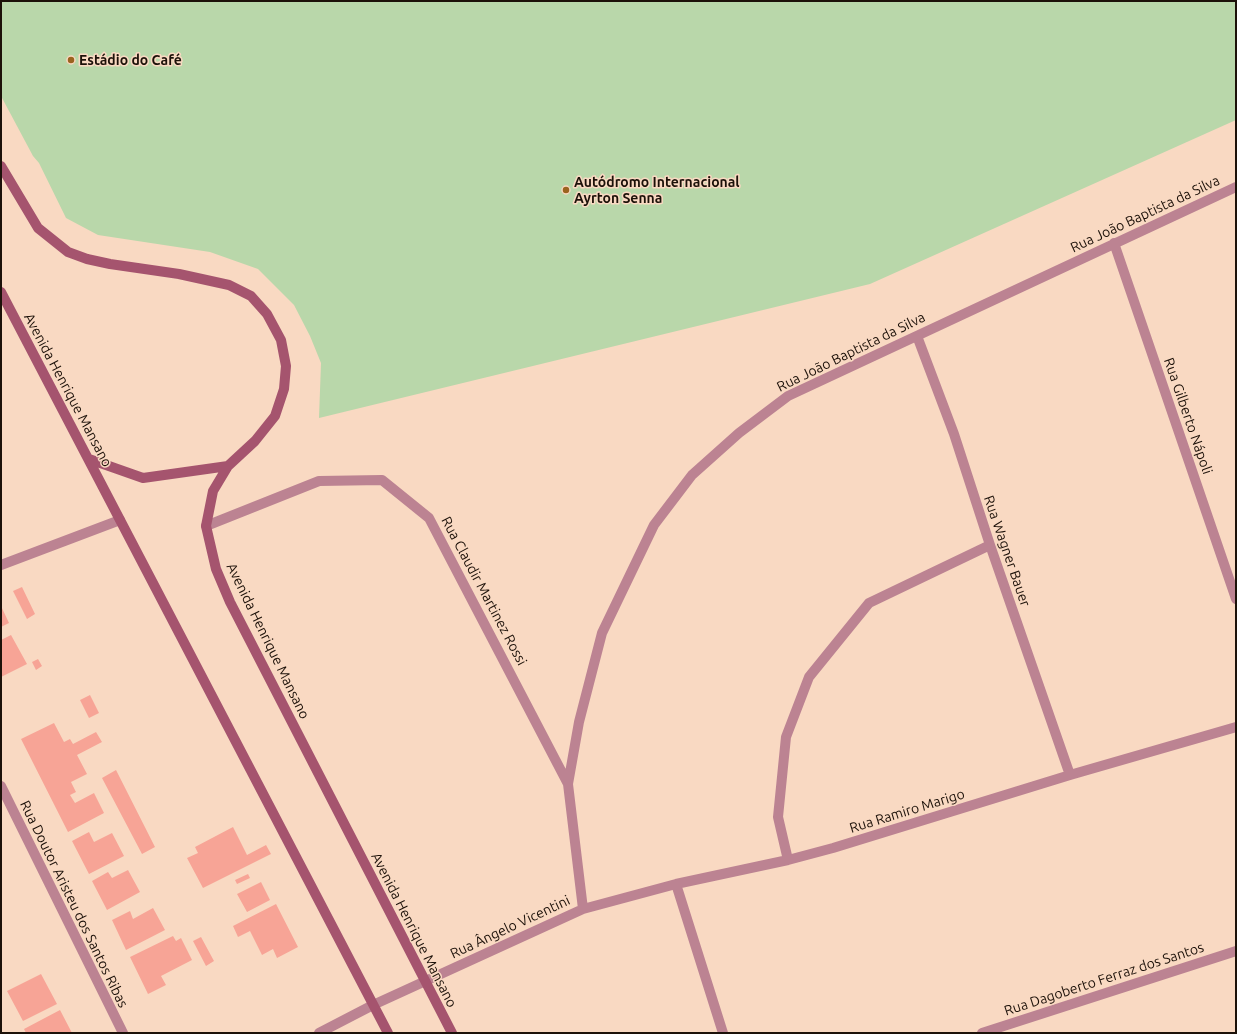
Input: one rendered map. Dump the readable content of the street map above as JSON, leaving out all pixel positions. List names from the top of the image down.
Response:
{
  "streets": {
    "street": [
      "Rua João Baptista da Silva",
      "Avenida Henrique Mansano",
      "Rua Gilberto Nápoli",
      "Rua Wagner Bauer",
      "Rua Claudir Martinez Rossi",
      "Rua Ramiro Marigo",
      "Rua Doutor Aristeu dos Santos Ribas",
      "Rua Ângelo Vicentini",
      "Rua Dagoberto Ferraz dos Santos"
    ]
  },
  "crossings": [
    ["Rua João Baptista da Silva", "Rua Gilberto Nápoli"],
    ["Rua João Baptista da Silva", "Rua Wagner Bauer"],
    ["Rua João Baptista da Silva", "Rua Claudir Martinez Rossi"],
    ["Avenida Henrique Mansano", "Rua Claudir Martinez Rossi"],
    ["Avenida Henrique Mansano", "Rua Ângelo Vicentini"],
    ["Rua Wagner Bauer", "Rua Ramiro Marigo"],
    ["Rua Claudir Martinez Rossi", "Rua Ramiro Marigo"],
    ["Rua Claudir Martinez Rossi", "Rua Ângelo Vicentini"],
    ["Rua Ramiro Marigo", "Rua Ângelo Vicentini"]
  ],
  "places": ["Estádio do Café", "Autódromo Internacional Ayrton Senna"]
}
